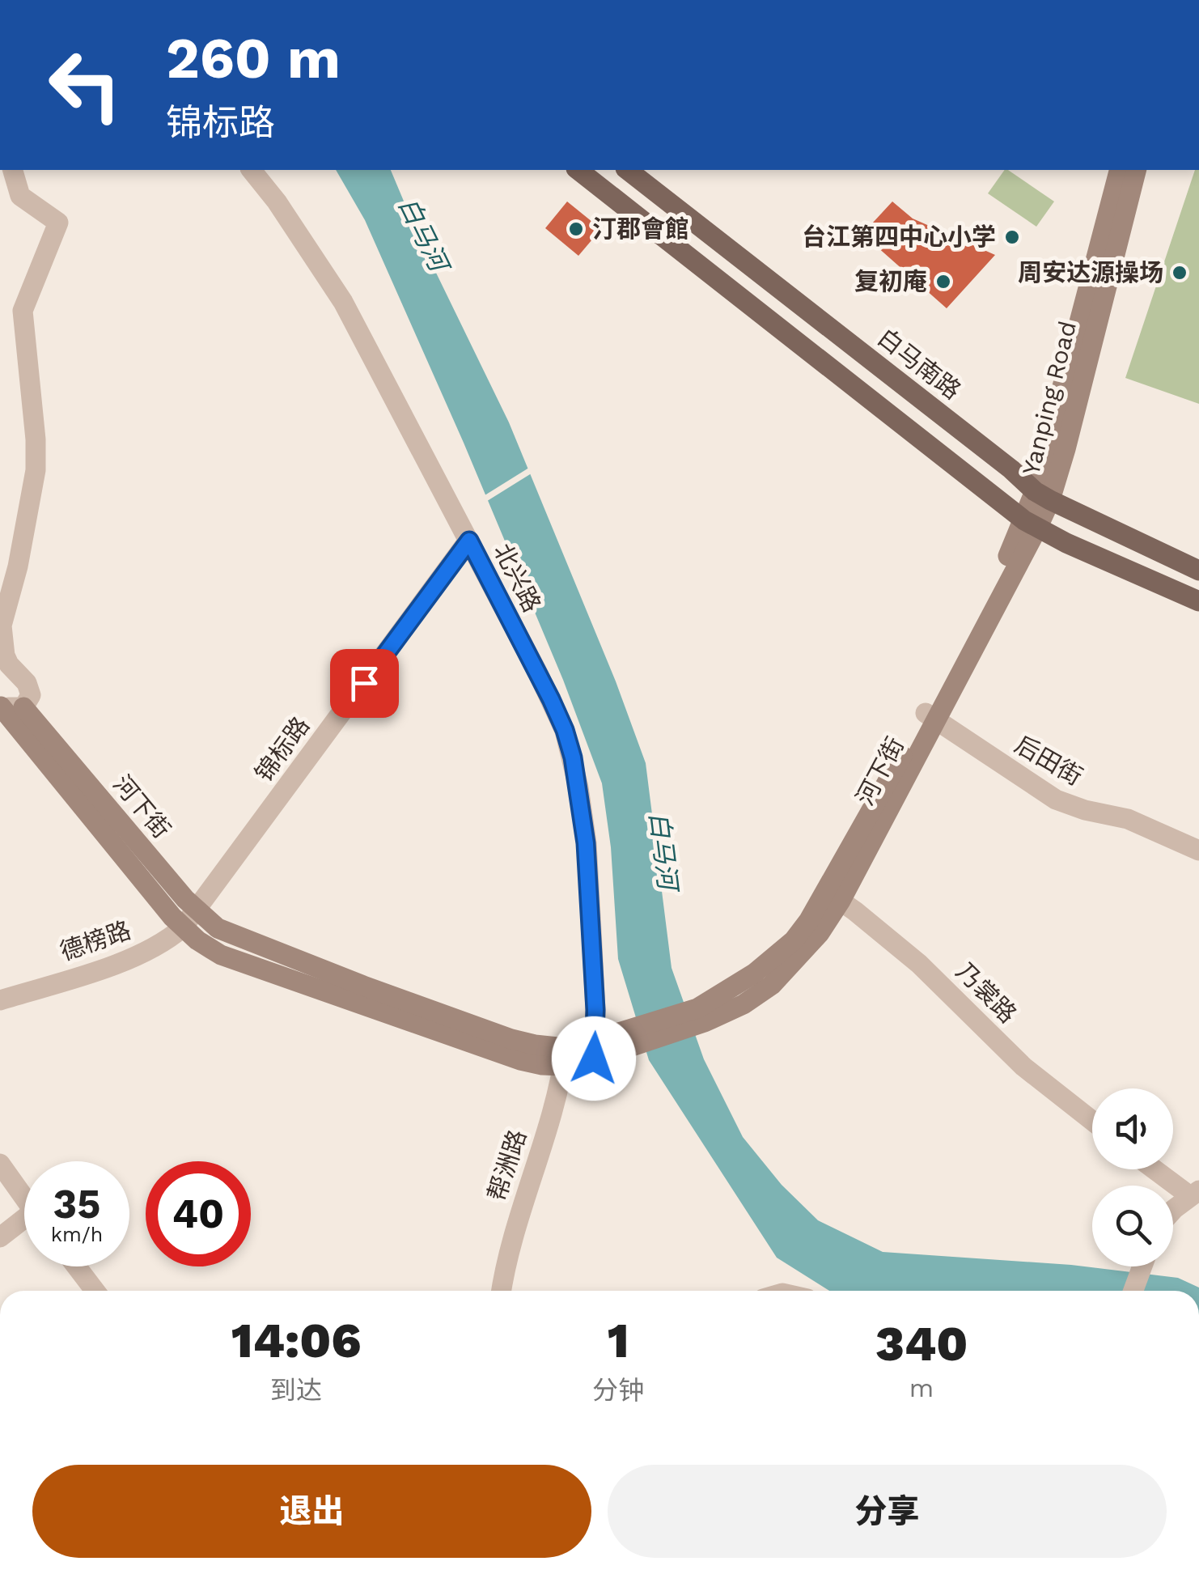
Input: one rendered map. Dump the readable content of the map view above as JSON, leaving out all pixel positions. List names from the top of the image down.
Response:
{
  "streets": {
    "main road": ["白马南路", "Yanping Road", "河下街"],
    "street": [
      "北兴路",
      "锦标路",
      "后田街",
      "德榜路",
      "乃裳路",
      "帮洲路"
    ]
  },
  "crossings": [
    ["白马南路", "Yanping Road"],
    ["白马南路", "河下街"],
    ["Yanping Road", "河下街"],
    ["北兴路", "锦标路"],
    ["北兴路", "河下街"],
    ["锦标路", "河下街"],
    ["锦标路", "德榜路"],
    ["后田街", "河下街"],
    ["河下街", "德榜路"],
    ["河下街", "乃裳路"],
    ["河下街", "帮洲路"]
  ],
  "water": ["白马河"],
  "places": [
    "汀郡會館",
    "台江第四中心小学",
    "周安达源操场",
    "复初庵"
  ],
  "page": {
    "turn": ["260 m", "锦标路"],
    "speed": "35 km/h",
    "limit": "40",
    "eta": [
      "14:06",
      "到达",
      "1",
      "分钟",
      "340",
      "m"
    ],
    "buttons": ["退出", "分享"]
  }
}
